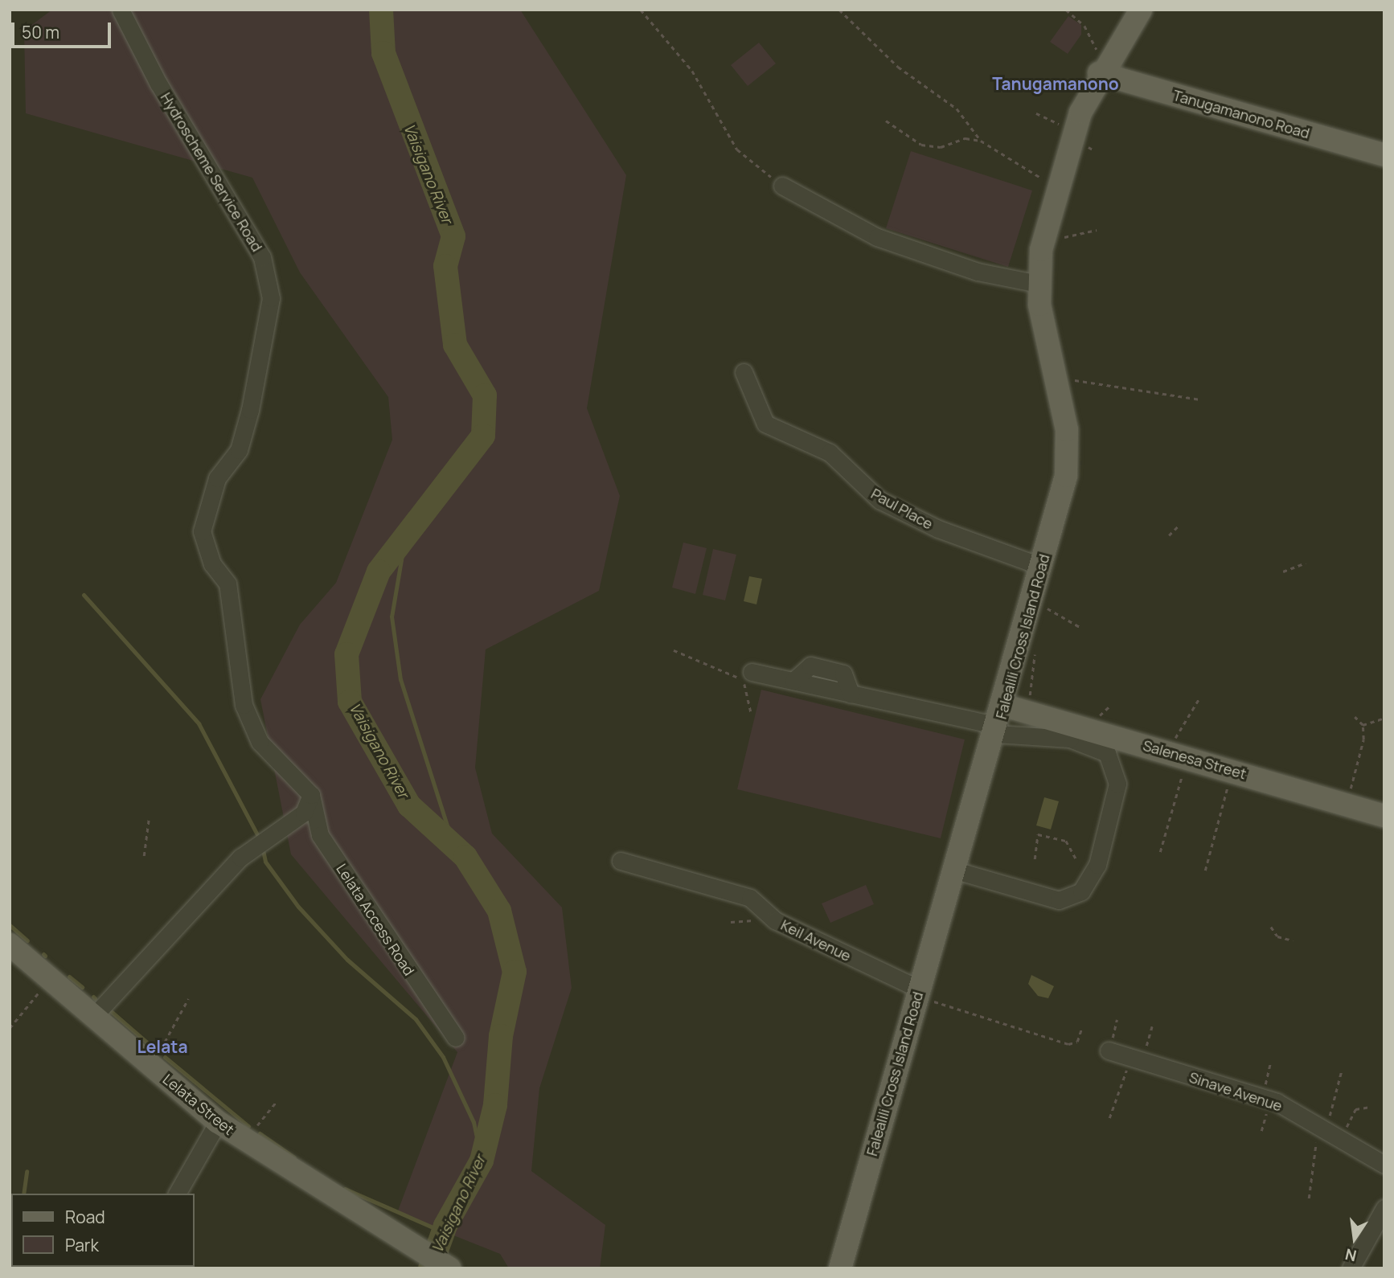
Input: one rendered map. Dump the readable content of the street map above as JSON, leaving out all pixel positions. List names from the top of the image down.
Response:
{
  "streets": {
    "main road": [
      "Tanugamanono Road",
      "Falealili Cross Island Road",
      "Salenesa Street",
      "Lelata Street"
    ],
    "street": [
      "Hydroscheme Service Road",
      "Paul Place",
      "Lelata Access Road",
      "Keil Avenue",
      "Sinave Avenue"
    ]
  },
  "crossings": [
    ["Tanugamanono Road", "Falealili Cross Island Road"],
    ["Hydroscheme Service Road", "Lelata Access Road"],
    ["Paul Place", "Falealili Cross Island Road"],
    ["Falealili Cross Island Road", "Salenesa Street"],
    ["Falealili Cross Island Road", "Keil Avenue"]
  ],
  "districts": ["Tanugamanono", "Lelata"],
  "water": ["Vaisigano River"],
  "legend": ["Road", "Park"],
  "scale_bar": "50 m",
  "north": "bottom"
}
